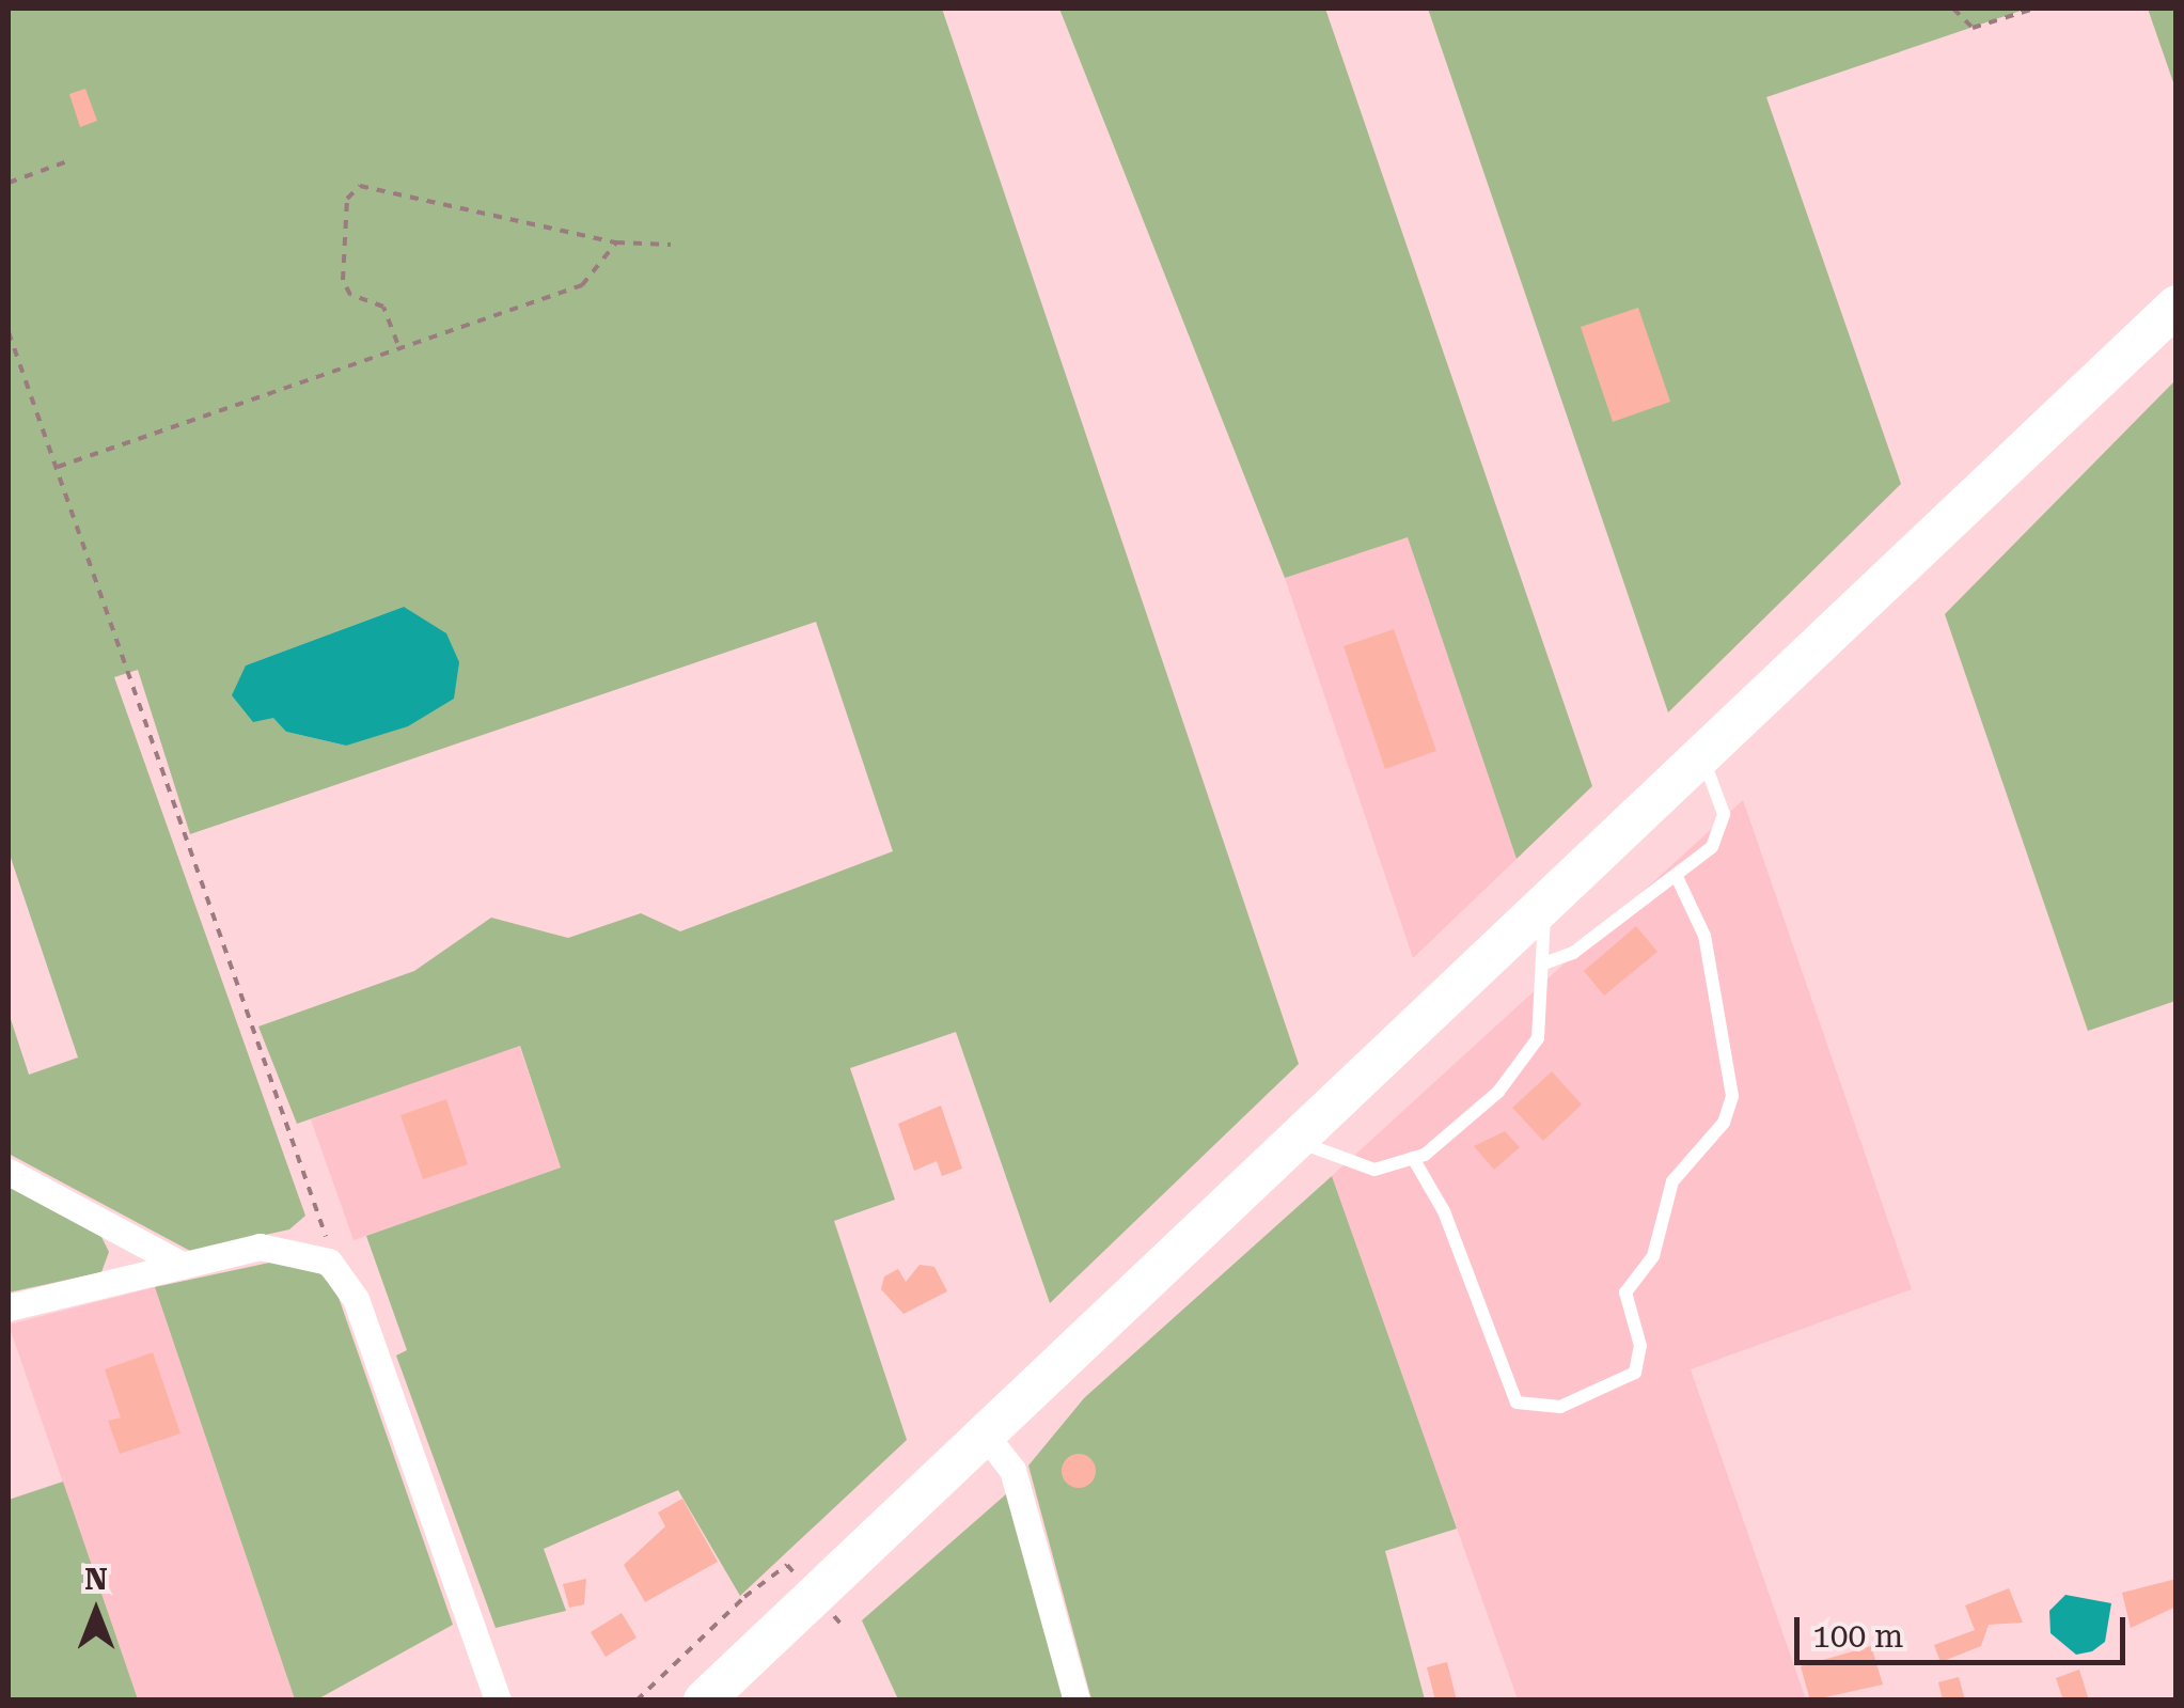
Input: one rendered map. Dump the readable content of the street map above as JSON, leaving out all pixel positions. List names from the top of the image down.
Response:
{
  "scale_bar": "100 m",
  "north": "top"
}
